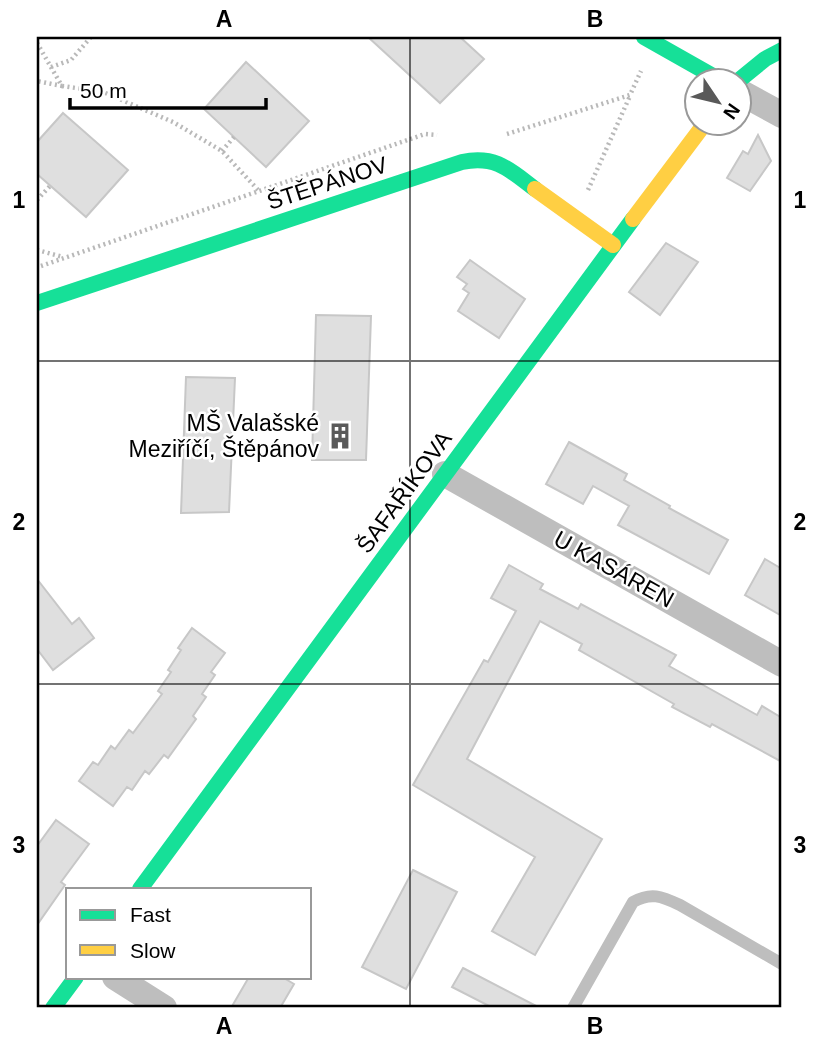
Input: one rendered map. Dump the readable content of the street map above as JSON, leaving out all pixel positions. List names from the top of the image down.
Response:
{
  "streets": {
    "street": ["ŠTĚPÁNOV", "ŠAFAŘÍKOVA", "U KASÁREN"]
  },
  "crossings": [
    ["ŠTĚPÁNOV", "ŠAFAŘÍKOVA"],
    ["ŠAFAŘÍKOVA", "U KASÁREN"]
  ],
  "places": {
    "building": ["MŠ Valašské Meziříčí, Štěpánov"]
  },
  "legend": ["Fast", "Slow"],
  "scale_bar": "50 m",
  "north": "bottom right",
  "grid": {
    "columns": ["A", "B"],
    "rows": ["1", "2", "3"]
  }
}
